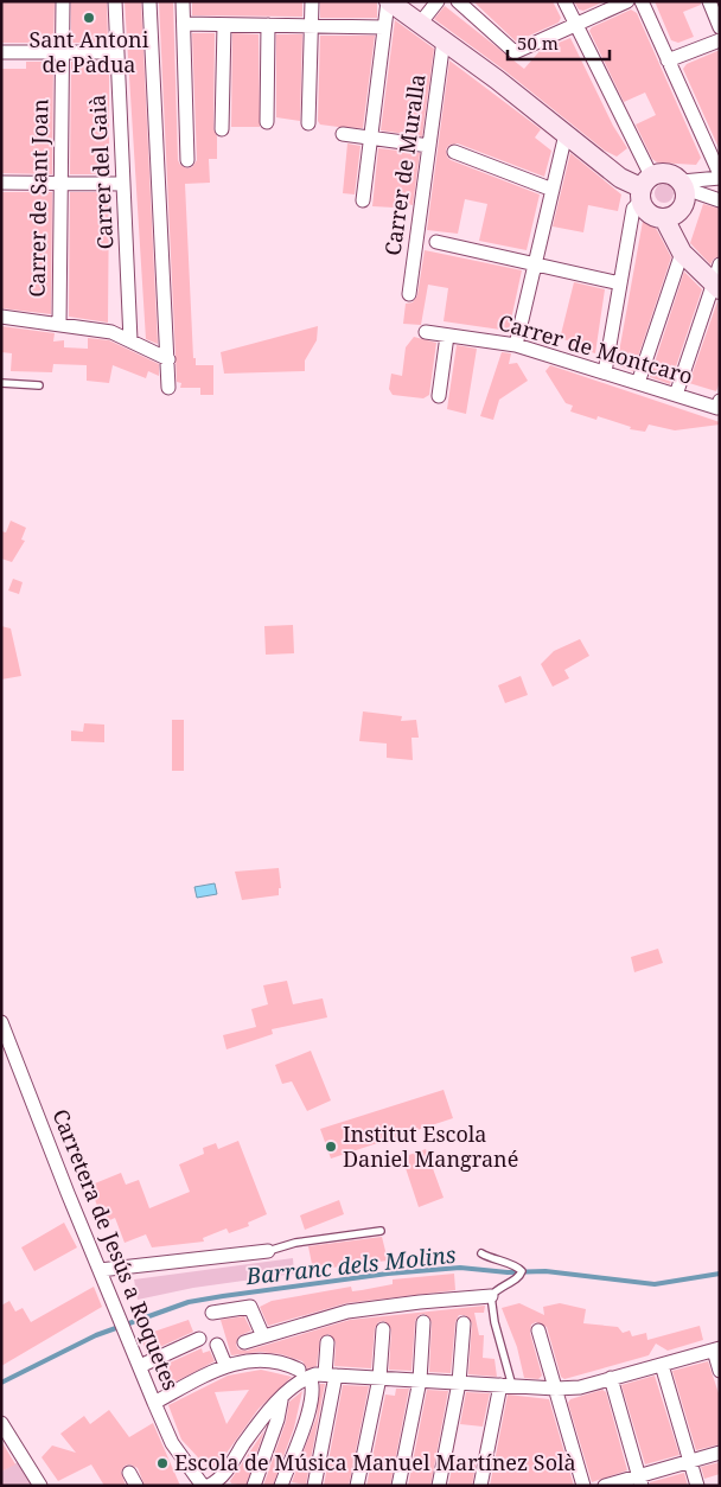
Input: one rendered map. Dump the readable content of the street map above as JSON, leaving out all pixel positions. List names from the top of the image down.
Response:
{
  "streets": {
    "street": [
      "Carrer de Muralla",
      "Carrer del Gaià",
      "Carrer de Sant Joan",
      "Carrer de Montcaro",
      "Carretera de Jesús a Roquetes"
    ]
  },
  "water": ["Barranc dels Molins"],
  "places": ["Sant Antoni de Pàdua", "Institut Escola Daniel Mangrané", "Escola de Música Manuel Martínez Solà"],
  "scale_bar": "50 m"
}
